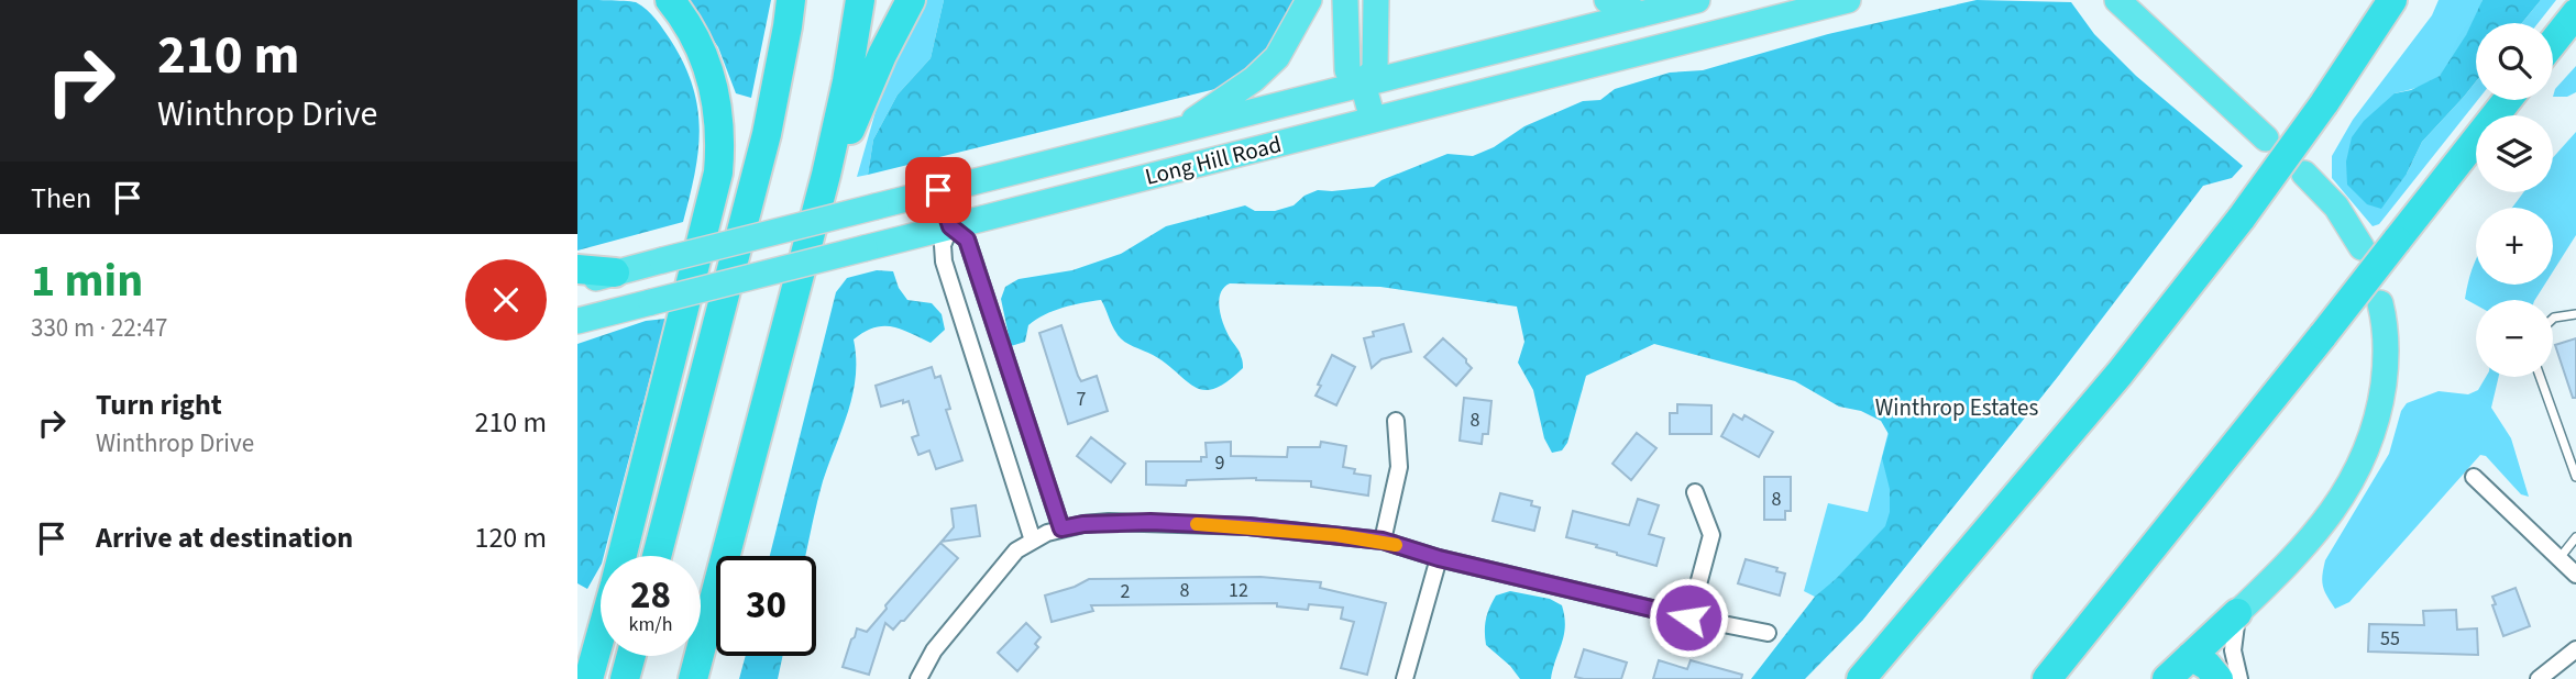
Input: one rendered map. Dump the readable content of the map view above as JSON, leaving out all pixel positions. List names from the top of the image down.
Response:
{
  "streets": {
    "highway": ["Long Hill Road"]
  },
  "parks": ["Winthrop Estates"],
  "house_numbers": [
    "7",
    "8",
    "9",
    "8",
    "8",
    "12",
    "2",
    "55"
  ],
  "page": {
    "turn": ["210 m", "Winthrop Drive"],
    "map_buttons": ["+", "−"],
    "then": "Then",
    "heading": ["1 min", "330 m · 22:47"],
    "list": [
      {
        "name": "Turn right",
        "note": "Winthrop Drive",
        "value": "210 m"
      },
      {
        "name": "Arrive at destination",
        "value": "120 m"
      }
    ],
    "speed": "28 km/h",
    "limit": "30"
  }
}
